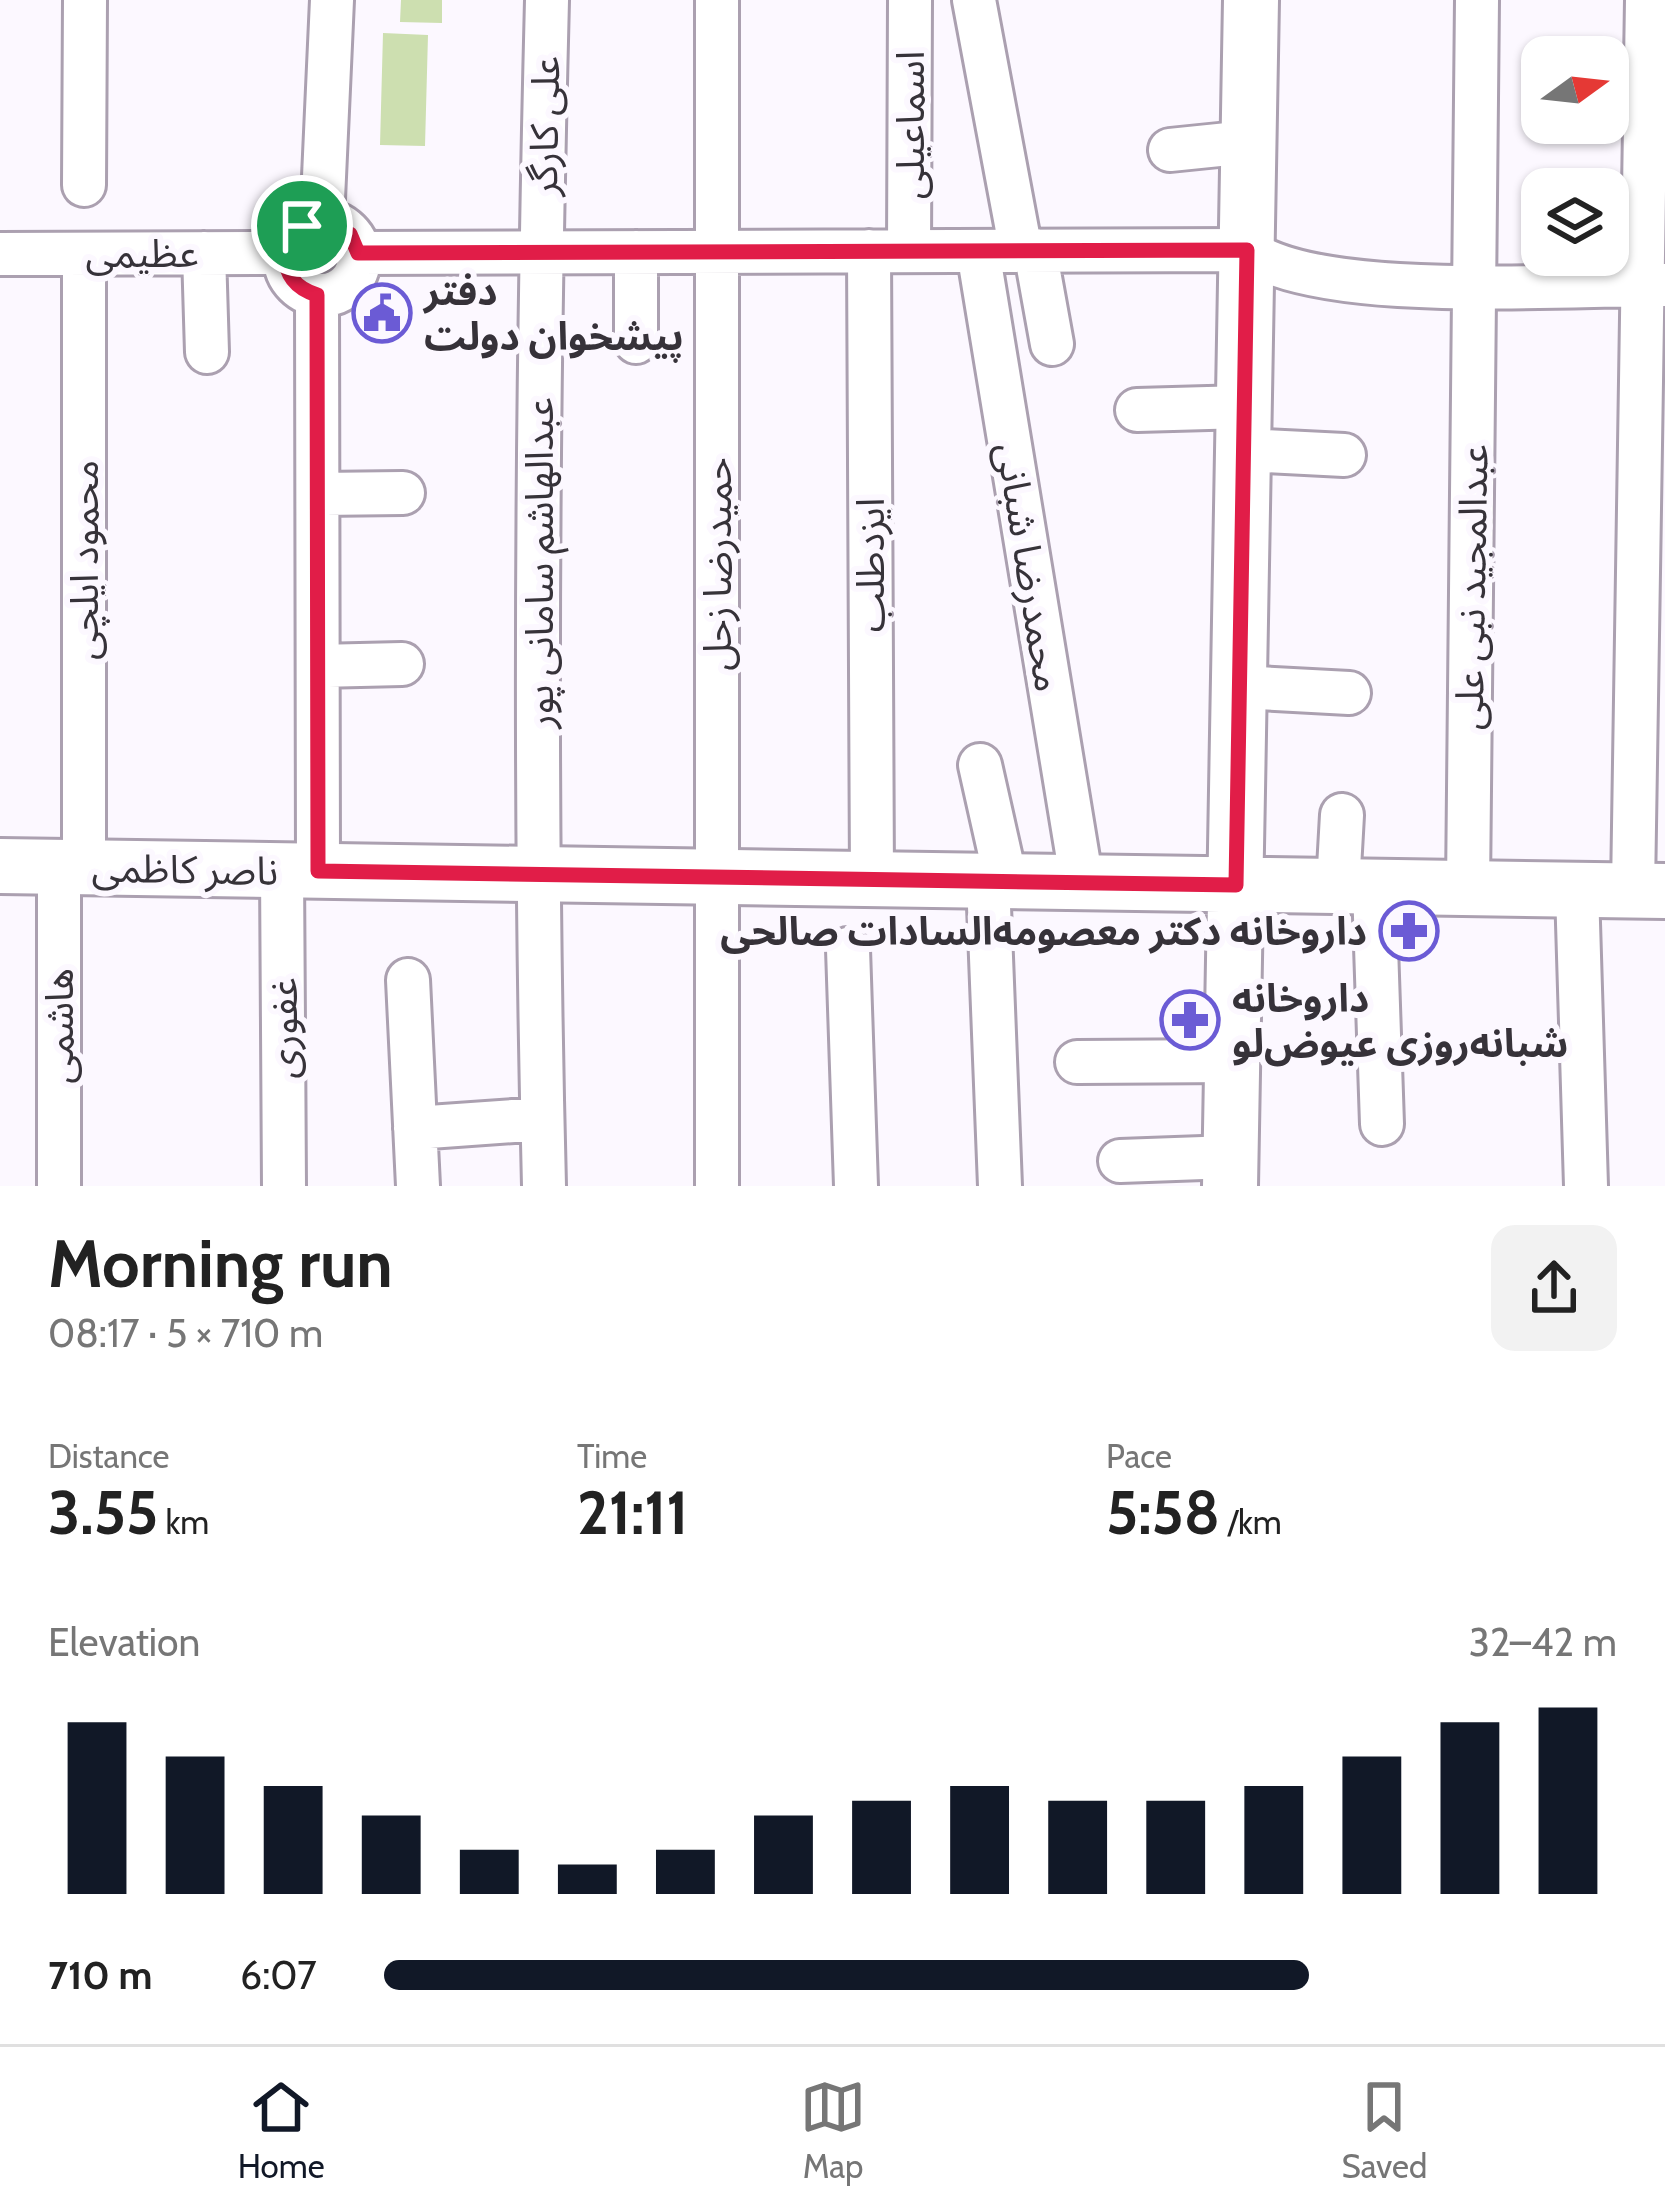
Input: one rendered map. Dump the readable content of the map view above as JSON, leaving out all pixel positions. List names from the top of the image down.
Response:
{
  "streets": {
    "main road": ["ناصر کاظمی"],
    "street": [
      "اسماعیلی",
      "علی کارگر",
      "عظیمی",
      "محمود ایلچی",
      "عبدالهاشم سامانی پور",
      "حمیدرضا زحل",
      "ایزدطلب",
      "محمدرضا شبانی",
      "عبدالمجید نبی علی",
      "هاشمی",
      "غفوری"
    ]
  },
  "crossings": [
    ["اسماعیلی", "ایزدطلب"],
    ["علی کارگر", "عبدالهاشم سامانی پور"],
    ["عظیمی", "محمود ایلچی"],
    ["عظیمی", "غفوری"],
    ["محمود ایلچی", "ناصر کاظمی"],
    ["محمود ایلچی", "هاشمی"],
    ["عبدالهاشم سامانی پور", "ناصر کاظمی"],
    ["حمیدرضا زحل", "ناصر کاظمی"],
    ["ایزدطلب", "ناصر کاظمی"],
    ["محمدرضا شبانی", "ناصر کاظمی"],
    ["عبدالمجید نبی علی", "ناصر کاظمی"],
    ["ناصر کاظمی", "هاشمی"],
    ["ناصر کاظمی", "غفوری"]
  ],
  "places": {
    "public building": ["دفتر پیشخوان دولت"],
    "pharmacy": ["داروخانه دکتر معصومه‌السادات صالحی", "داروخانه شبانه‌روزی عیوض‌لو"]
  },
  "north": "right",
  "page": {
    "heading": ["Morning run", "08:17 · 5 × 710 m"],
    "stats": [
      ["Distance", "3.55 km"],
      ["Time", "21:11"],
      ["Pace", "5:58 /km"]
    ],
    "chart": ["Elevation", "32–42 m"],
    "list": [
      {
        "name": "710 m",
        "note": "6:07"
      }
    ],
    "tabs": ["Home", "Map", "Saved"]
  }
}
